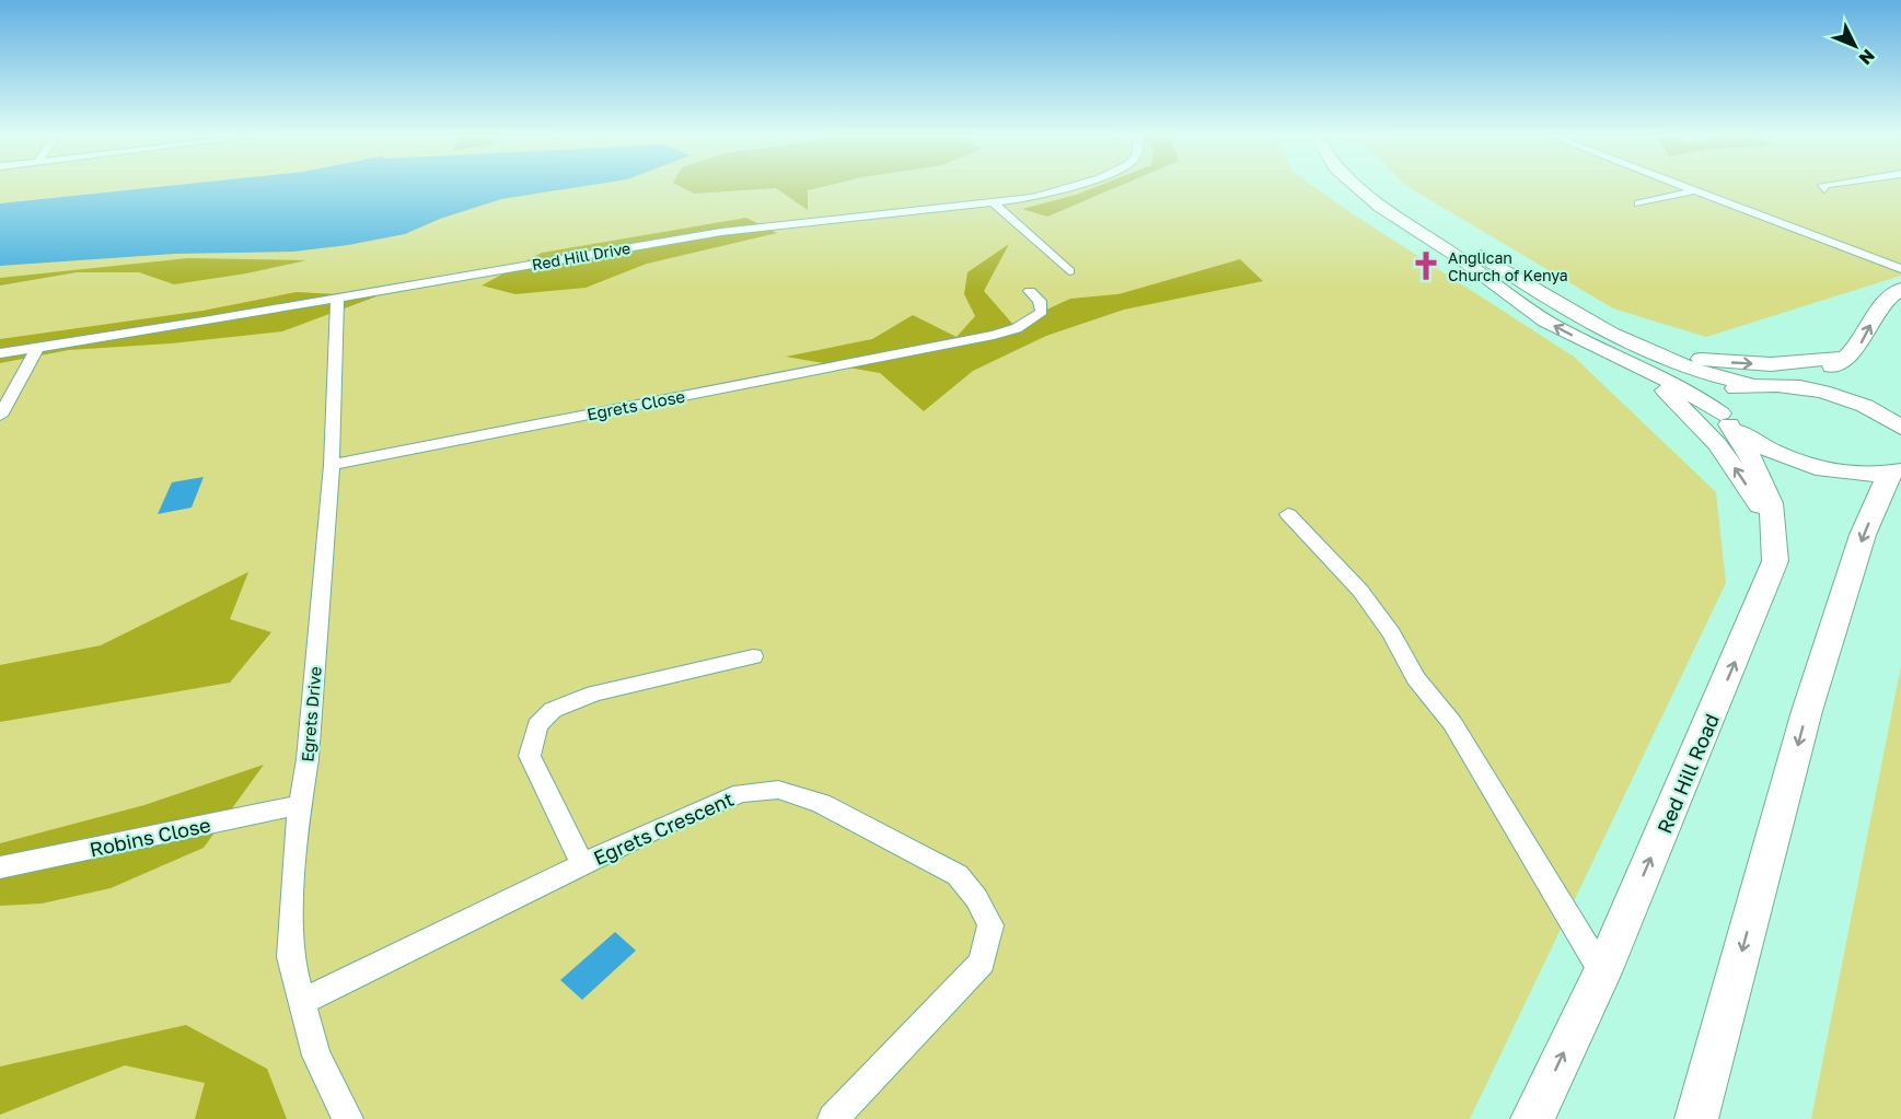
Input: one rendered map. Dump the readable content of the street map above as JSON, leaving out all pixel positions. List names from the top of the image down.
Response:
{
  "streets": {
    "main road": ["Red Hill Road"],
    "street": [
      "Red Hill Drive",
      "Egrets Close",
      "Egrets Drive",
      "Egrets Crescent",
      "Robins Close"
    ]
  },
  "crossings": [
    ["Red Hill Drive", "Egrets Drive"],
    ["Egrets Close", "Egrets Drive"],
    ["Egrets Drive", "Egrets Crescent"],
    ["Egrets Drive", "Robins Close"]
  ],
  "places": {
    "church": ["Anglican Church of Kenya"]
  },
  "north": "bottom right"
}
